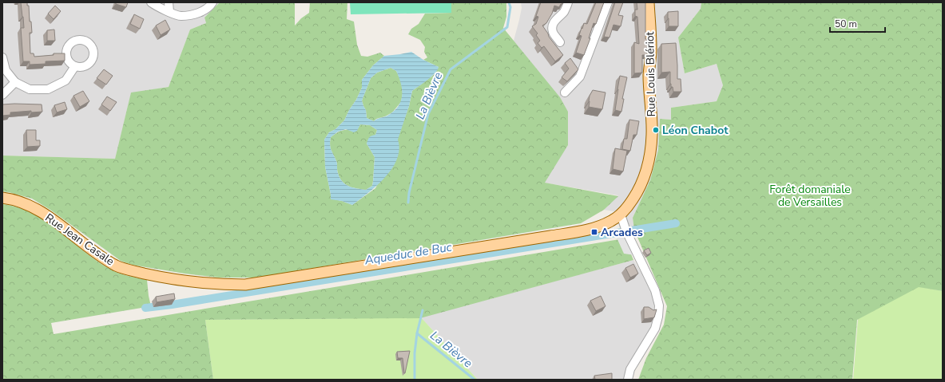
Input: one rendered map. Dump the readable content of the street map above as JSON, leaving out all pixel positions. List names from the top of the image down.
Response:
{
  "streets": {
    "main road": ["Rue Louis Blériot", "Rue Jean Casale"]
  },
  "crossings": [
    ["Rue Louis Blériot", "Rue Jean Casale"]
  ],
  "water": ["La Bièvre", "Aqueduc de Buc"],
  "parks": ["Forêt domaniale de Versailles"],
  "places": {
    "other": ["Léon Chabot"],
    "transit": ["Arcades"]
  },
  "scale_bar": "50 m"
}
